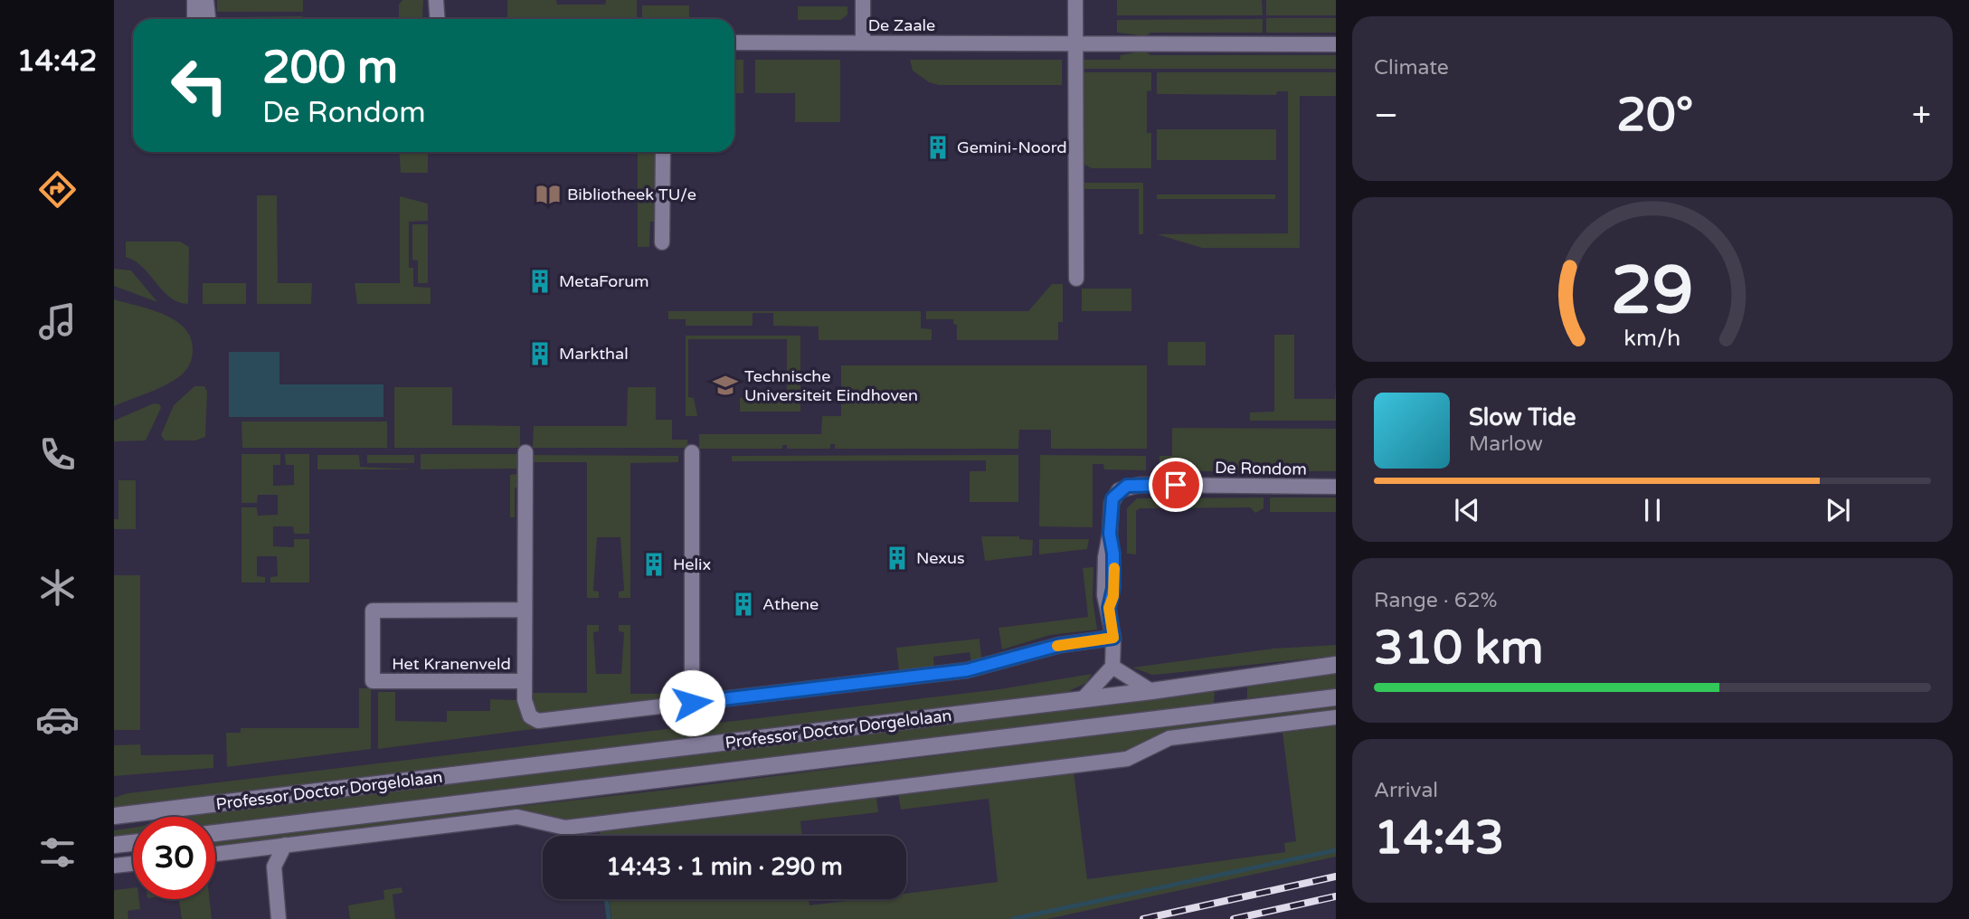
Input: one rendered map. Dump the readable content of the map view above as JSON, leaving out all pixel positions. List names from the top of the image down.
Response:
{
  "streets": {
    "main road": ["Professor Doctor Dorgelolaan"],
    "street": ["De Zaale", "De Rondom", "Het Kranenveld"]
  },
  "crossings": [
    ["De Rondom", "Het Kranenveld"]
  ],
  "places": {
    "building": [
      "Gemini-Noord",
      "MetaForum",
      "Markthal",
      "Nexus",
      "Helix",
      "Athene"
    ],
    "library": ["Bibliotheek TU/e"],
    "school or university": ["Technische Universiteit Eindhoven"]
  },
  "page": {
    "tabs": "14:42",
    "tile": [
      "Climate",
      ["Range · 62%", "310 km"],
      ["Arrival", "14:43"]
    ],
    "turn": ["200 m", "De Rondom"],
    "heat": ["−", "20°", "+"],
    "song": ["Slow Tide", "Marlow"],
    "limit": "30",
    "trip": "14:43 · 1 min · 290 m",
    "gauge": ["29", "km/h"]
  }
}
